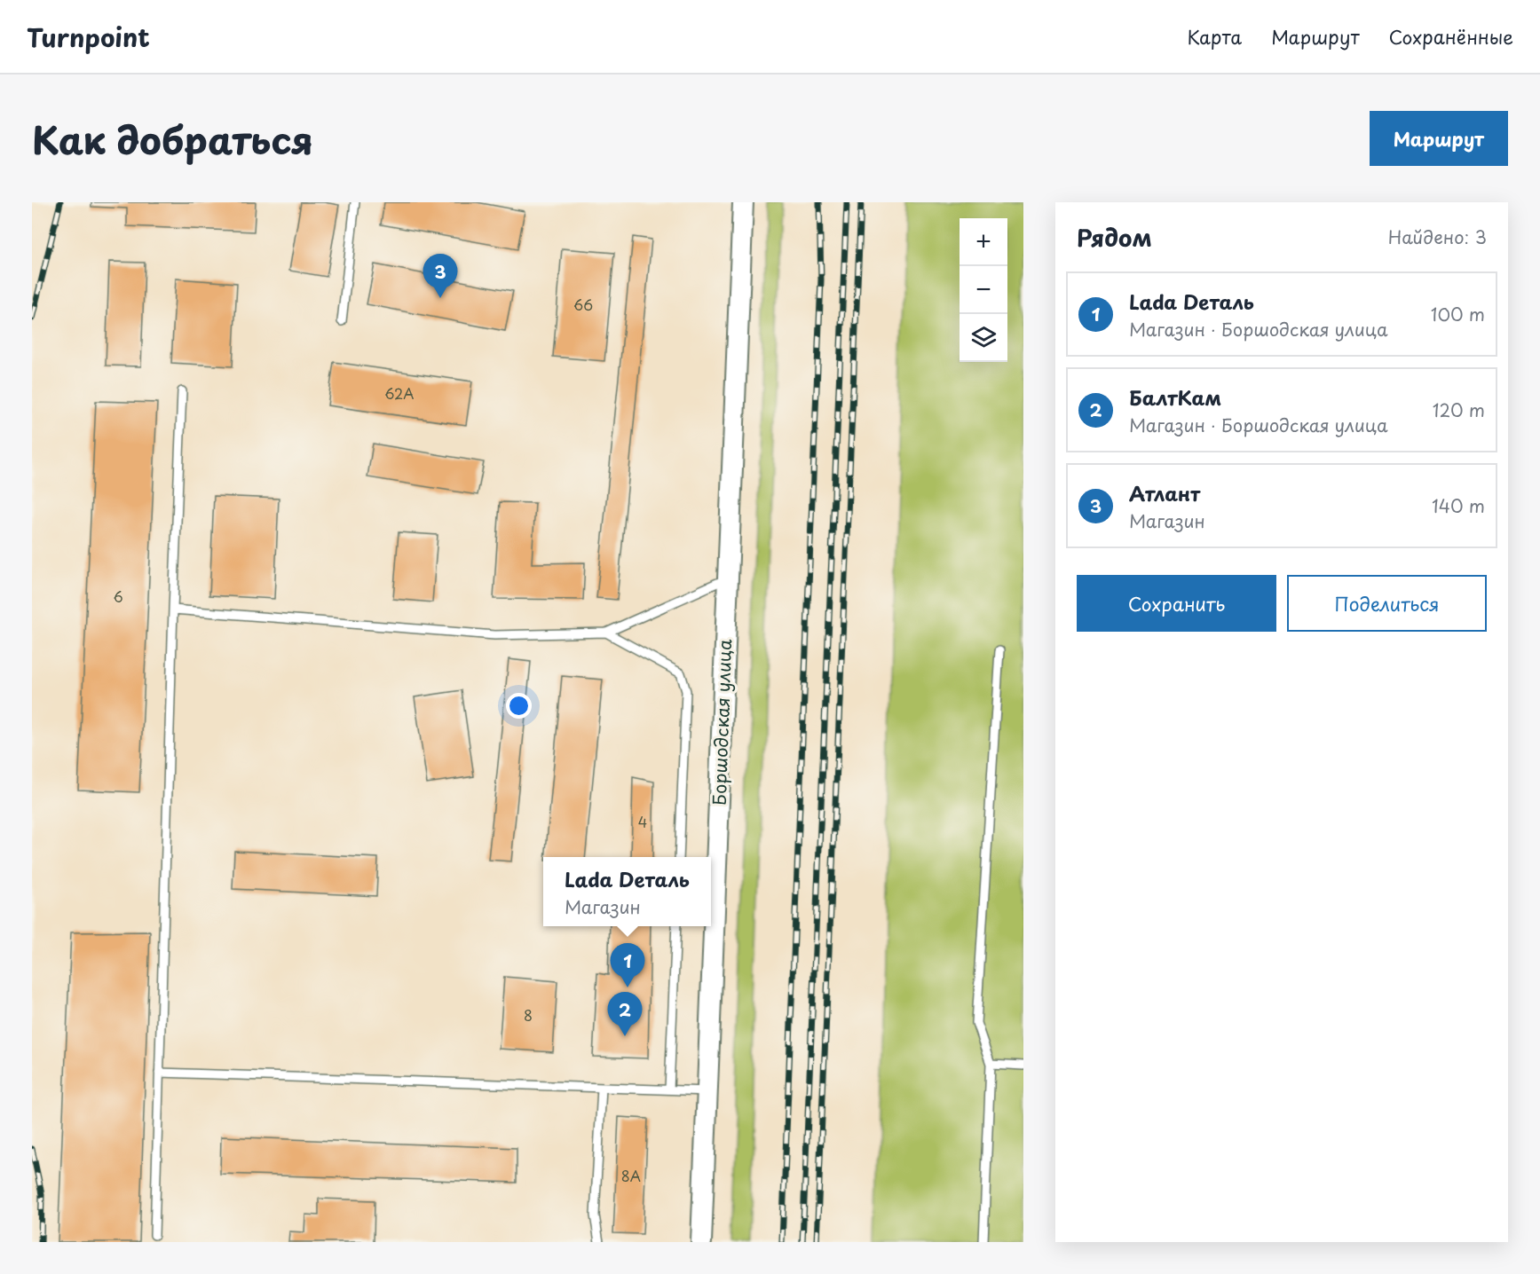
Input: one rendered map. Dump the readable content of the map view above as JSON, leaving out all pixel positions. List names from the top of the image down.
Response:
{
  "streets": {
    "street": ["Боршодская улица"]
  },
  "house_numbers": [
    "66",
    "62А",
    "6",
    "4",
    "8",
    "8А"
  ],
  "page": {
    "header": "Turnpoint",
    "nav": ["Карта", "Маршрут", "Сохранённые"],
    "title": "Как добраться",
    "buttons": [
      "Маршрут",
      ["Сохранить", "Поделиться"]
    ],
    "heading": ["Рядом", "Найдено: 3"],
    "map_buttons": ["+", "−"],
    "pins": ["3", "1", "2"],
    "list": [
      {
        "mark": "1",
        "name": "Lada Dеталь",
        "note": "Магазин · Боршодская улица",
        "value": "100 m"
      },
      {
        "mark": "2",
        "name": "БалтКам",
        "note": "Магазин · Боршодская улица",
        "value": "120 m"
      },
      {
        "mark": "3",
        "name": "Атлант",
        "note": "Магазин",
        "value": "140 m"
      }
    ],
    "popup": ["Lada Dеталь", "Магазин"]
  }
}
